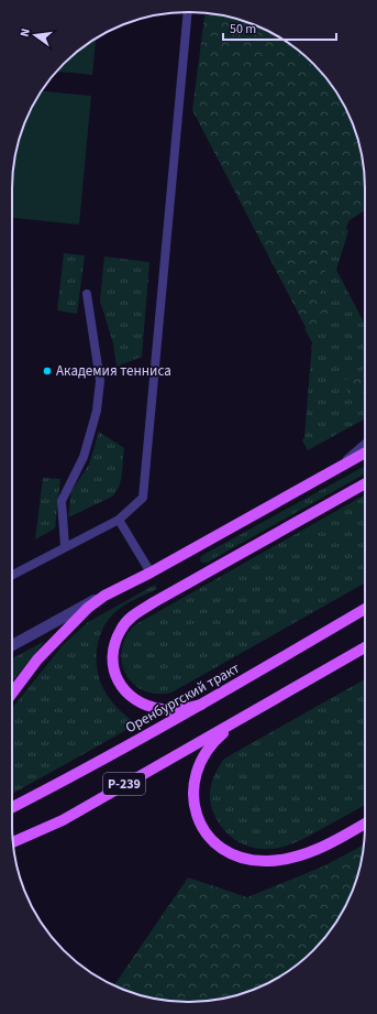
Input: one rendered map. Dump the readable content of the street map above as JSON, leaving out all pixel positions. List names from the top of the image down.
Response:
{
  "streets": {
    "main road": ["Оренбургский тракт", "Р-239"]
  },
  "places": ["Академия тенниса"],
  "scale_bar": "50 m",
  "north": "left"
}
